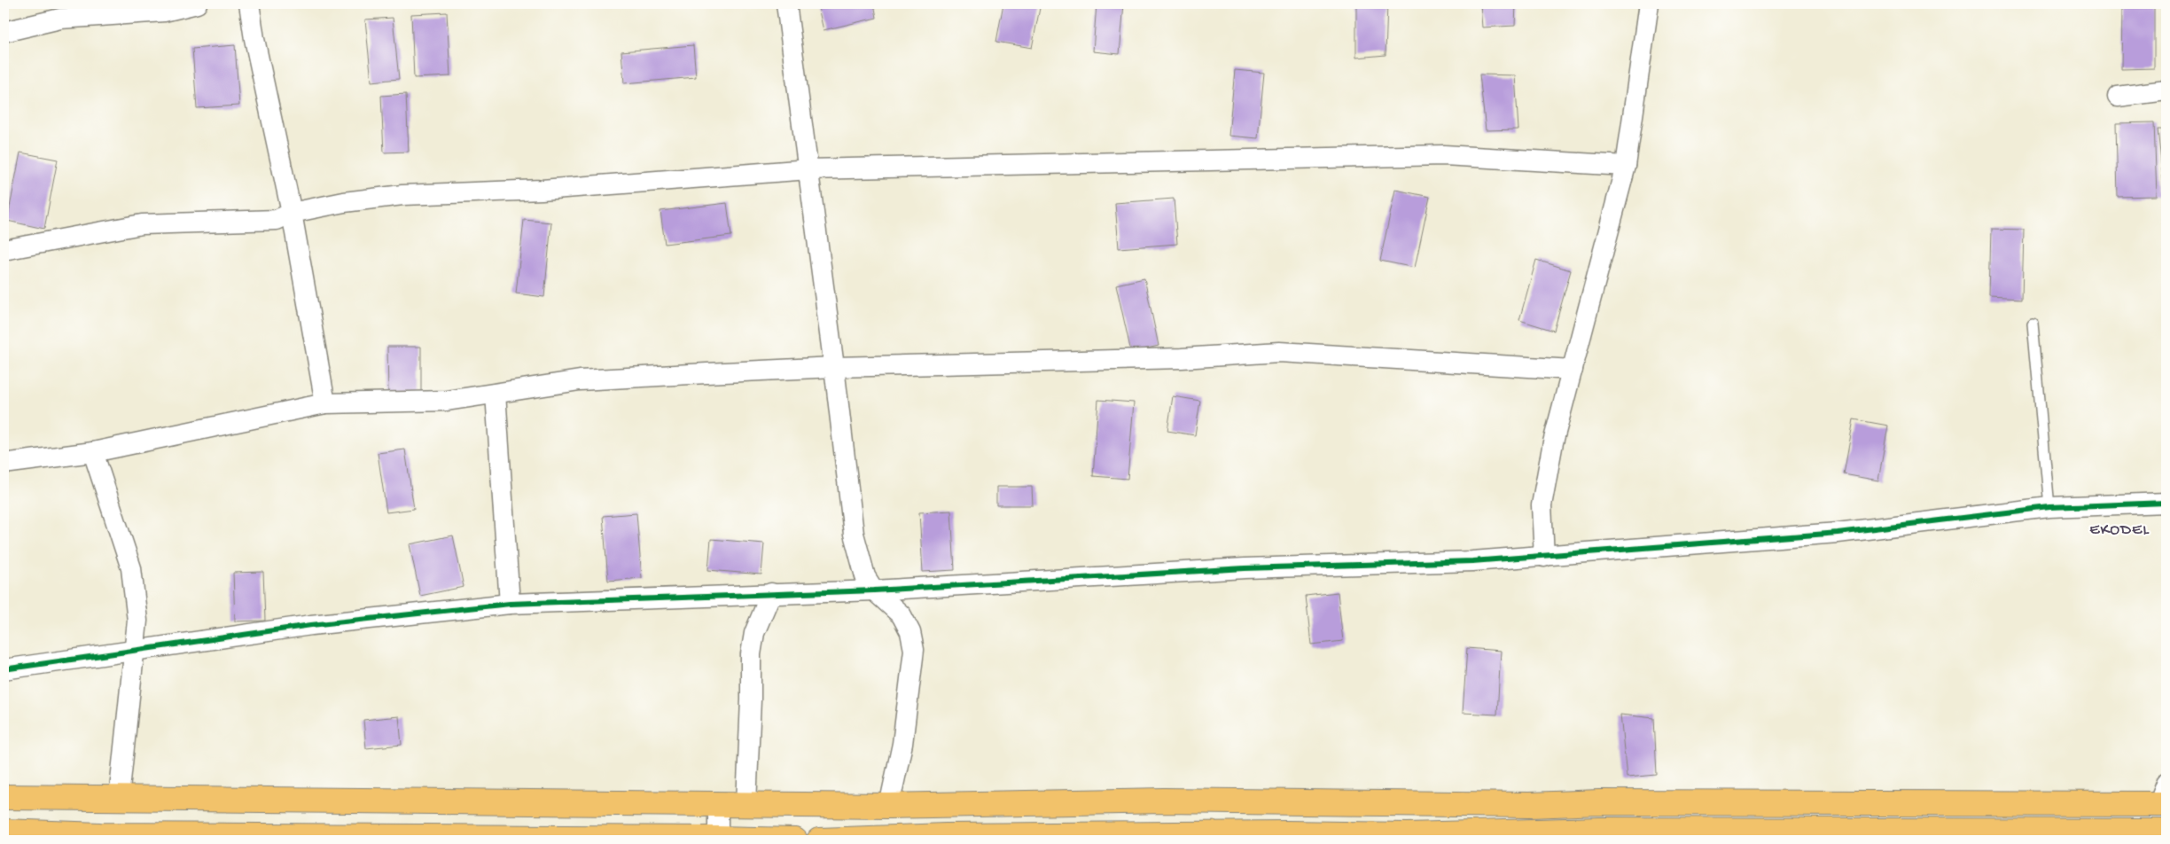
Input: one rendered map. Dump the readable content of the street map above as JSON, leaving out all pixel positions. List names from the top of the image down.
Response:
{
  "districts": ["EKODEL"]
}
